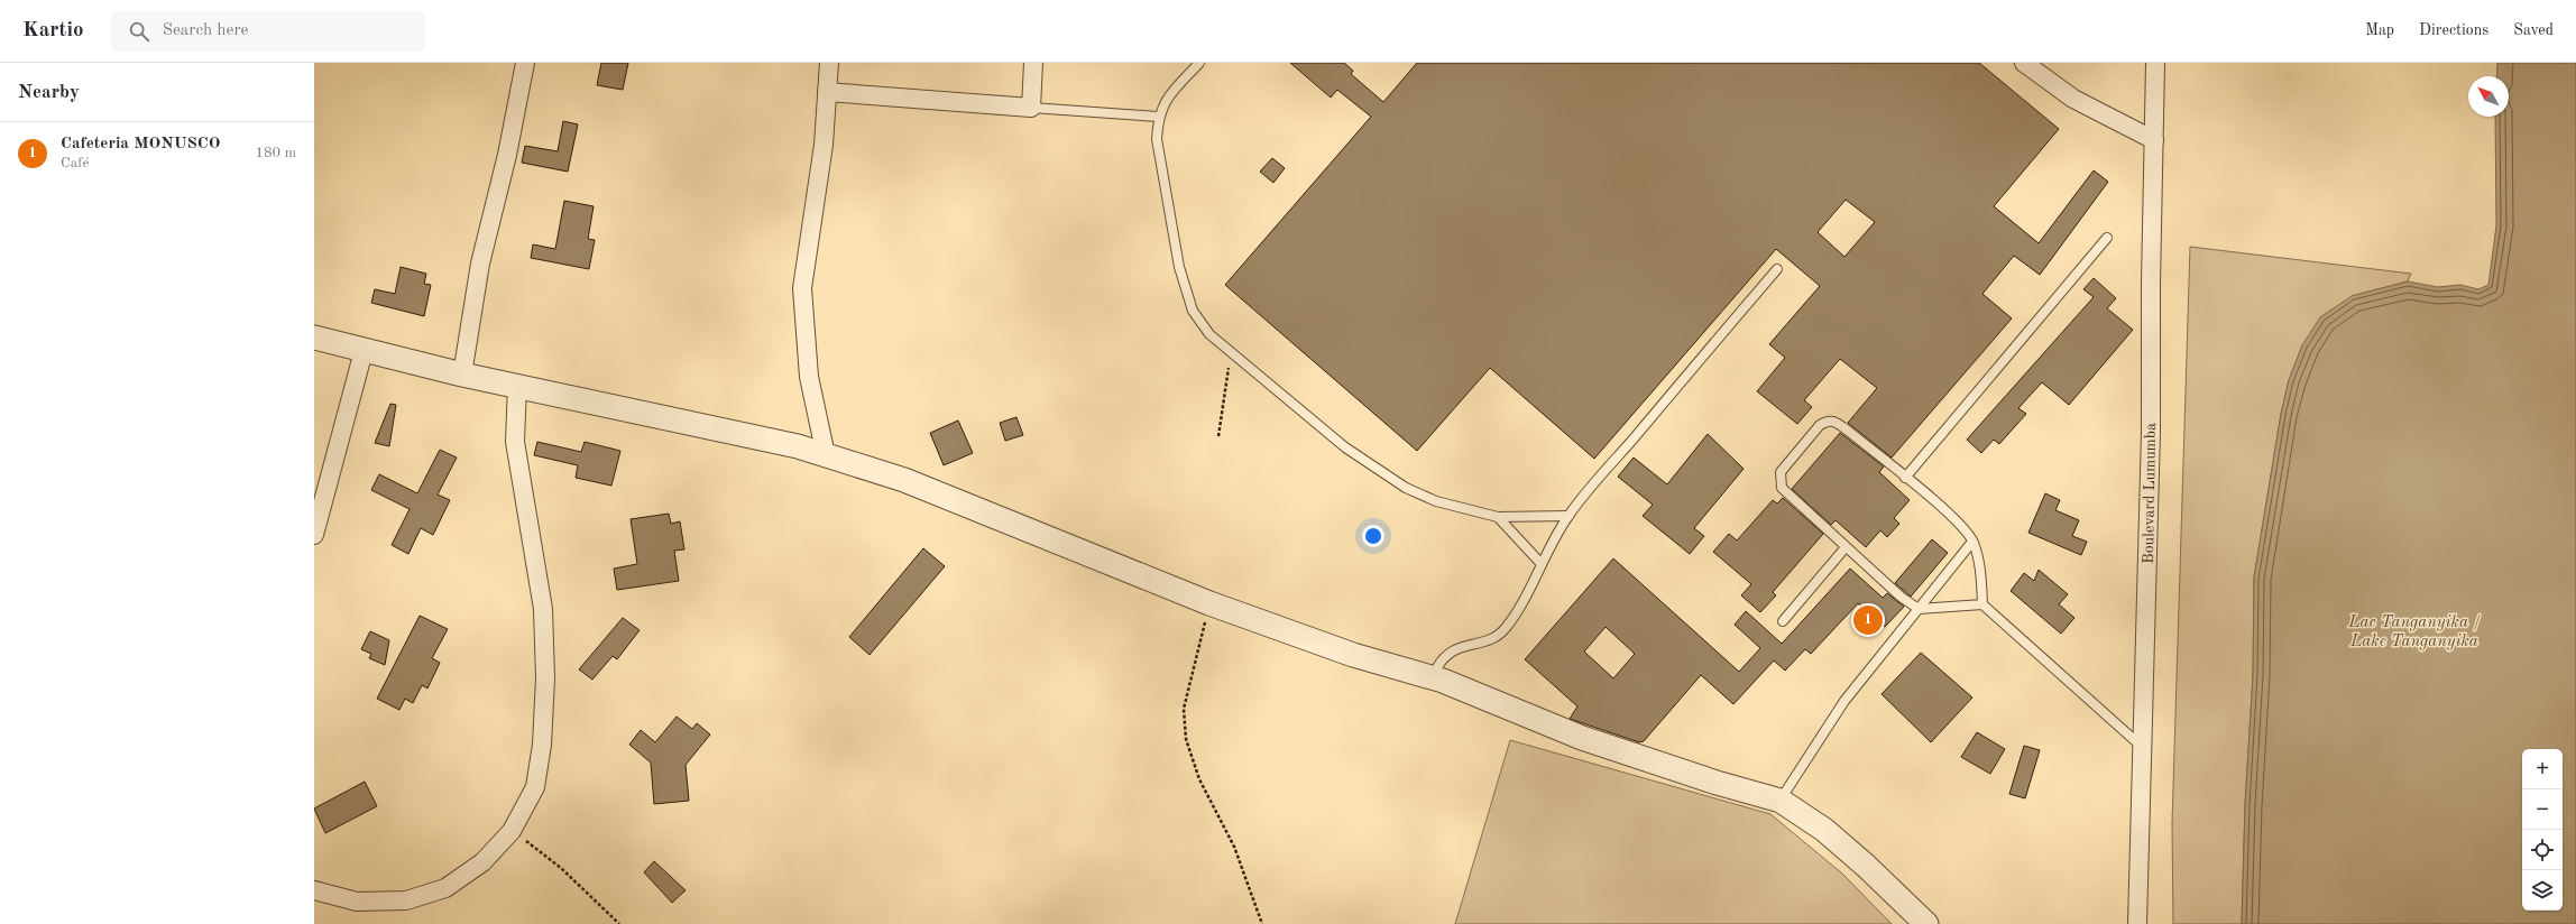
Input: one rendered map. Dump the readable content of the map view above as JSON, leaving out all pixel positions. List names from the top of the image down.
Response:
{
  "streets": {
    "street": ["Boulevard Lumumba"]
  },
  "water": ["Lac Tanganyika / Lake Tanganyika"],
  "north": "top left",
  "page": {
    "header": "Kartio",
    "search": "Search here",
    "nav": ["Map", "Directions", "Saved"],
    "heading": "Nearby",
    "list": [
      {
        "mark": "1",
        "name": "Cafeteria MONUSCO",
        "note": "Café",
        "value": "180 m"
      }
    ],
    "pins": "1",
    "map_buttons": ["+", "−"]
  }
}
